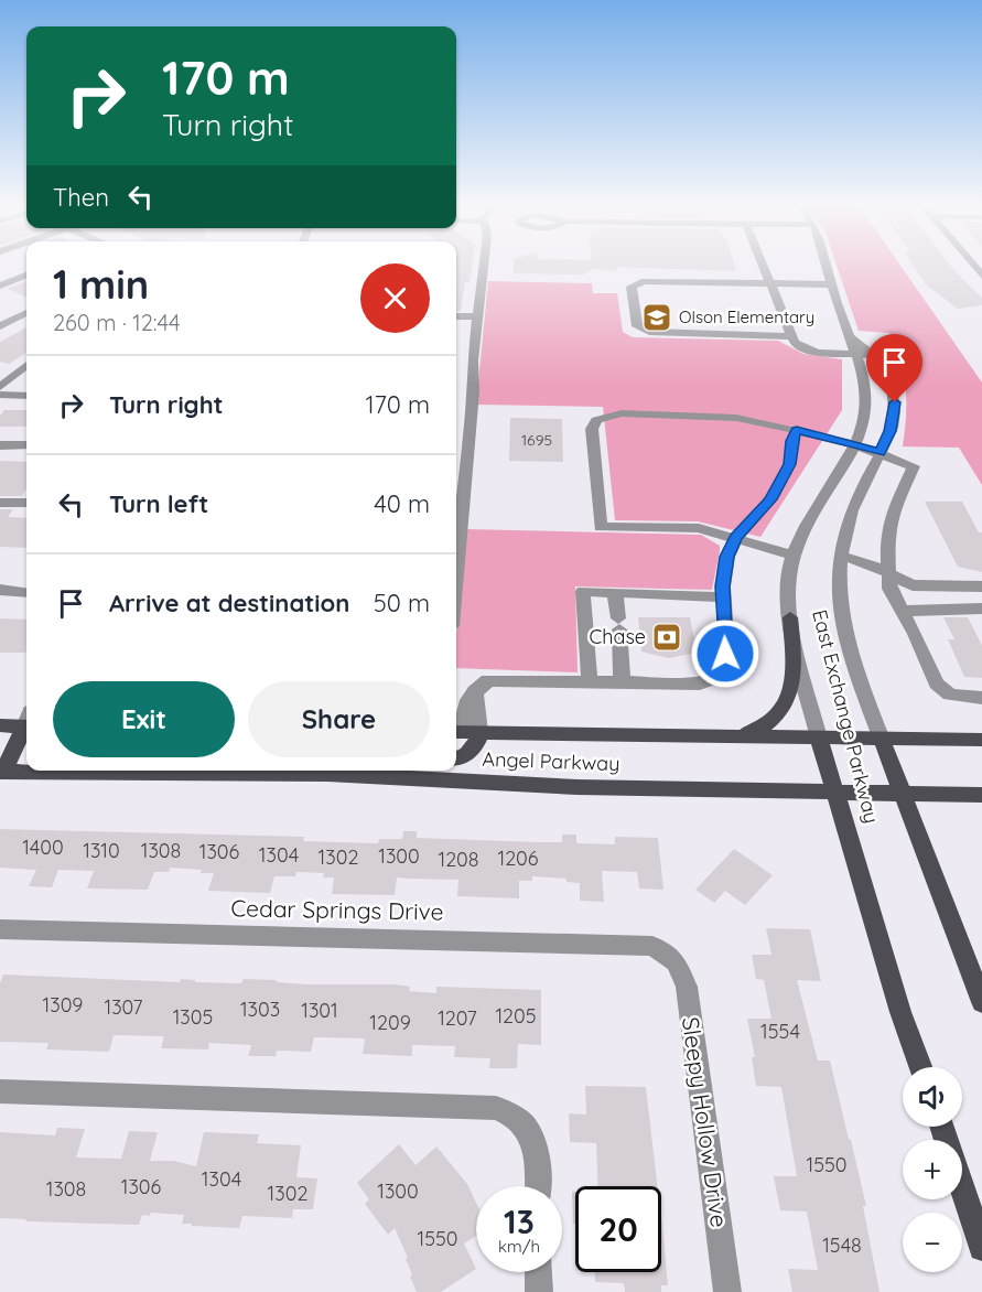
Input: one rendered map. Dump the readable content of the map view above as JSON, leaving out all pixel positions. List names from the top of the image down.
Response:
{
  "streets": {
    "main road": ["East Exchange Parkway", "Angel Parkway"],
    "street": ["Cedar Springs Drive", "Sleepy Hollow Drive"]
  },
  "crossings": [
    ["East Exchange Parkway", "Angel Parkway"],
    ["Cedar Springs Drive", "Sleepy Hollow Drive"]
  ],
  "places": {
    "school or university": ["Olson Elementary"],
    "bank": ["Chase"]
  },
  "house_numbers": [
    "1695",
    "1400",
    "1310",
    "1308",
    "1306",
    "1304",
    "1300",
    "1302",
    "1206",
    "1208",
    "1309",
    "1307",
    "1303",
    "1301",
    "1205",
    "1305",
    "1207",
    "1209",
    "1554",
    "1550",
    "1304",
    "1306",
    "1308",
    "1300",
    "1302",
    "1550",
    "1548"
  ],
  "page": {
    "turn": ["170 m", "Turn right"],
    "then": "Then",
    "heading": ["1 min", "260 m · 12:44"],
    "list": [
      {
        "name": "Turn right",
        "value": "170 m"
      },
      {
        "name": "Turn left",
        "value": "40 m"
      },
      {
        "name": "Arrive at destination",
        "value": "50 m"
      }
    ],
    "buttons": ["Exit", "Share"],
    "map_buttons": ["+", "−"],
    "speed": "13 km/h",
    "limit": "20"
  }
}
